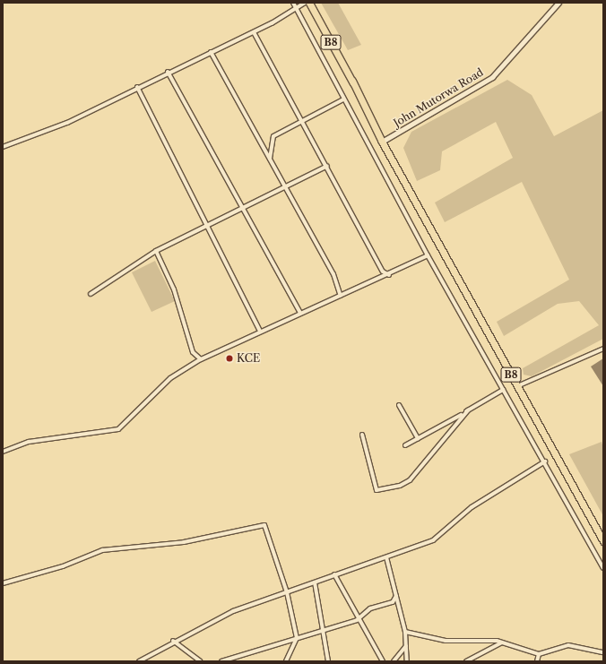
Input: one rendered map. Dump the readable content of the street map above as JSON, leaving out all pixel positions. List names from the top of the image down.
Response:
{
  "streets": {
    "highway": ["B8"],
    "street": ["John Mutorwa Road"]
  },
  "crossings": [
    ["B8", "John Mutorwa Road"]
  ],
  "places": ["KCE"]
}
